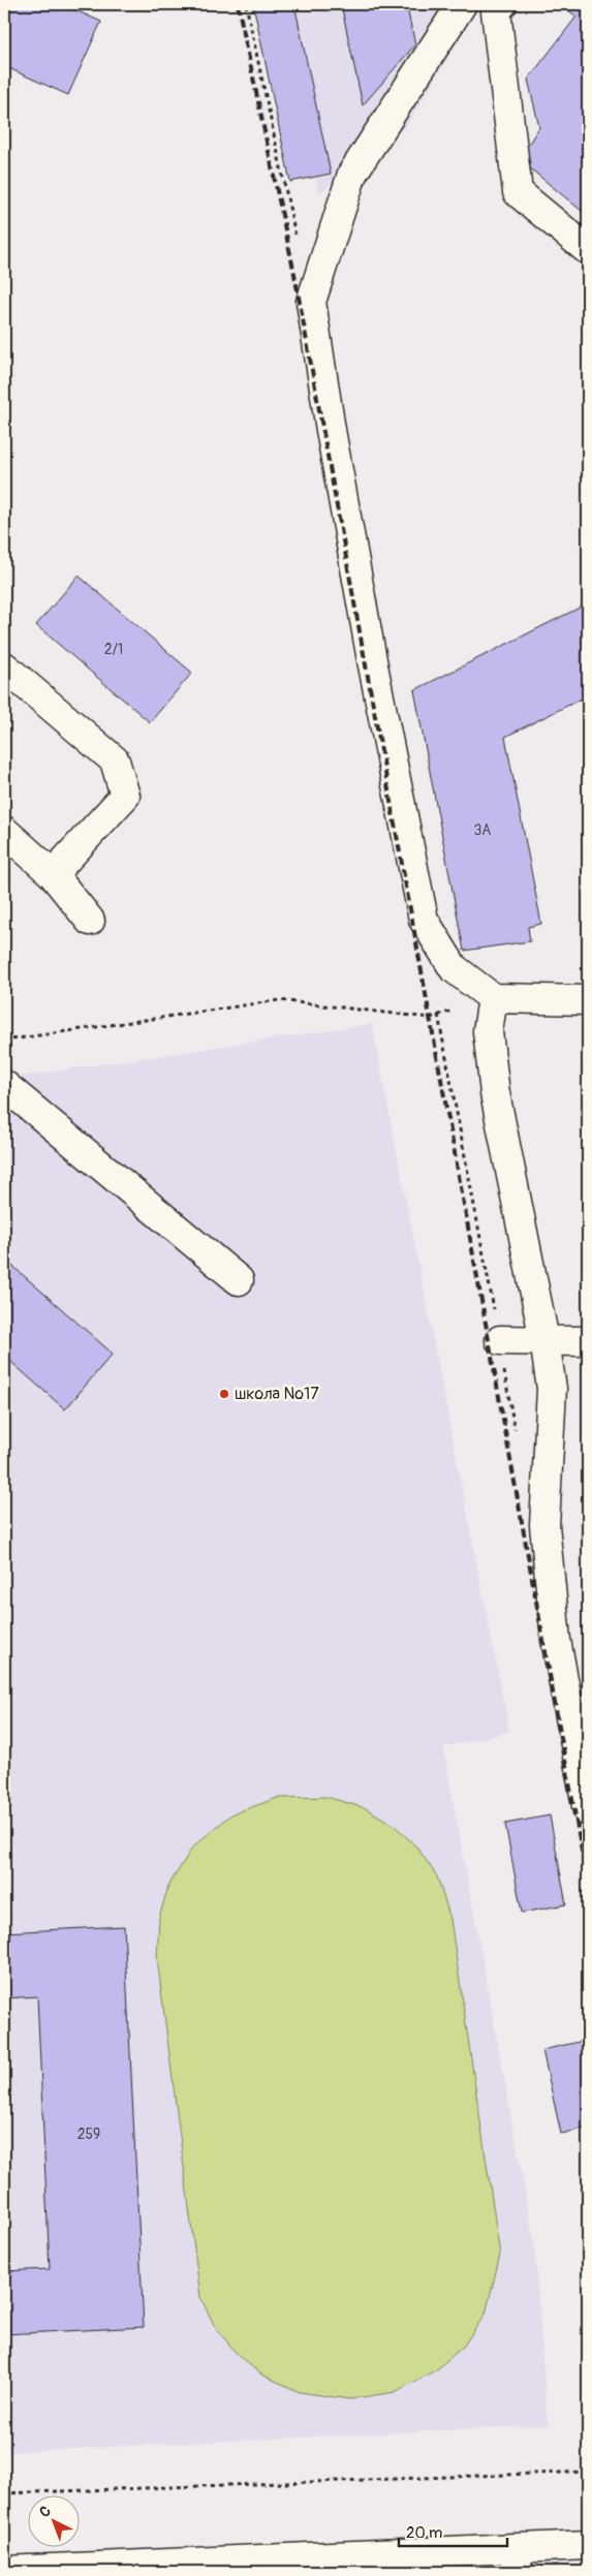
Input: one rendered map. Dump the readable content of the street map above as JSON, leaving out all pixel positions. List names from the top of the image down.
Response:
{
  "places": ["школа №17"],
  "house_numbers": ["2/1", "3А", "259"],
  "scale_bar": "20 m",
  "north": "top left"
}
